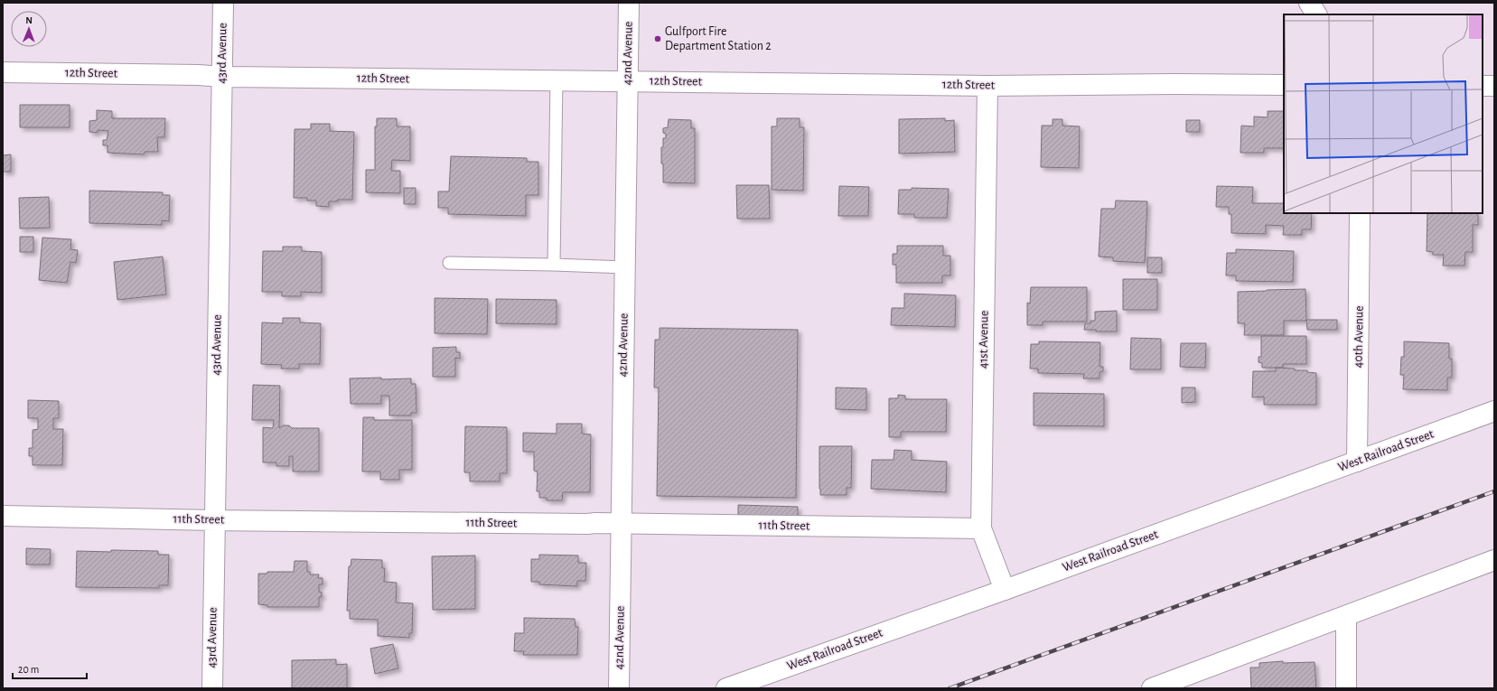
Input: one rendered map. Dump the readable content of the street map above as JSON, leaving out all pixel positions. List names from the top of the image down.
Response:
{
  "streets": {
    "street": [
      "43rd Avenue",
      "42nd Avenue",
      "12th Street",
      "40th Avenue",
      "41st Avenue",
      "West Railroad Street",
      "11th Street"
    ]
  },
  "crossings": [
    ["43rd Avenue", "12th Street"],
    ["43rd Avenue", "11th Street"],
    ["42nd Avenue", "12th Street"],
    ["42nd Avenue", "11th Street"],
    ["12th Street", "41st Avenue"],
    ["40th Avenue", "West Railroad Street"],
    ["41st Avenue", "West Railroad Street"],
    ["41st Avenue", "11th Street"]
  ],
  "places": ["Gulfport Fire Department Station 2"],
  "scale_bar": "20 m",
  "north": "top"
}
